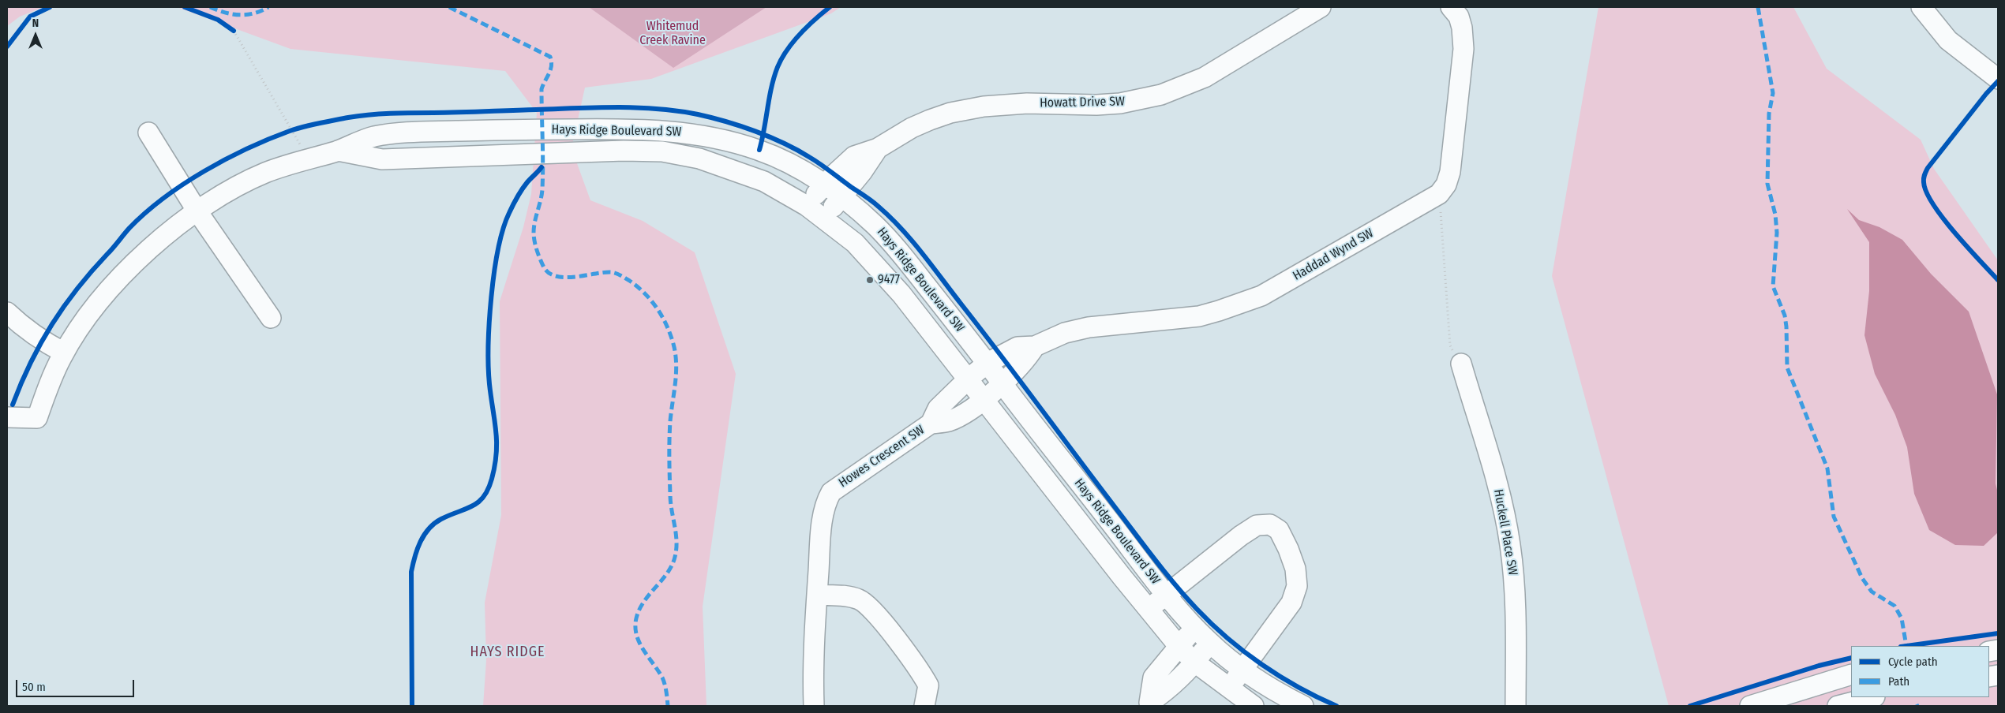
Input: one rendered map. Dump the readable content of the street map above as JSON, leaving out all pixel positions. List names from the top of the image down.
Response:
{
  "streets": {
    "street": [
      "Howatt Drive SW",
      "Hays Ridge Boulevard SW",
      "Haddad Wynd SW",
      "Howes Crescent SW",
      "Huckell Place SW"
    ]
  },
  "crossings": [
    ["Howatt Drive SW", "Hays Ridge Boulevard SW"],
    ["Hays Ridge Boulevard SW", "Haddad Wynd SW"],
    ["Hays Ridge Boulevard SW", "Howes Crescent SW"],
    ["Haddad Wynd SW", "Howes Crescent SW"]
  ],
  "districts": ["HAYS RIDGE"],
  "parks": ["Whitemud Creek Ravine"],
  "places": ["9477"],
  "legend": ["Cycle path", "Path"],
  "scale_bar": "50 m",
  "north": "top"
}
